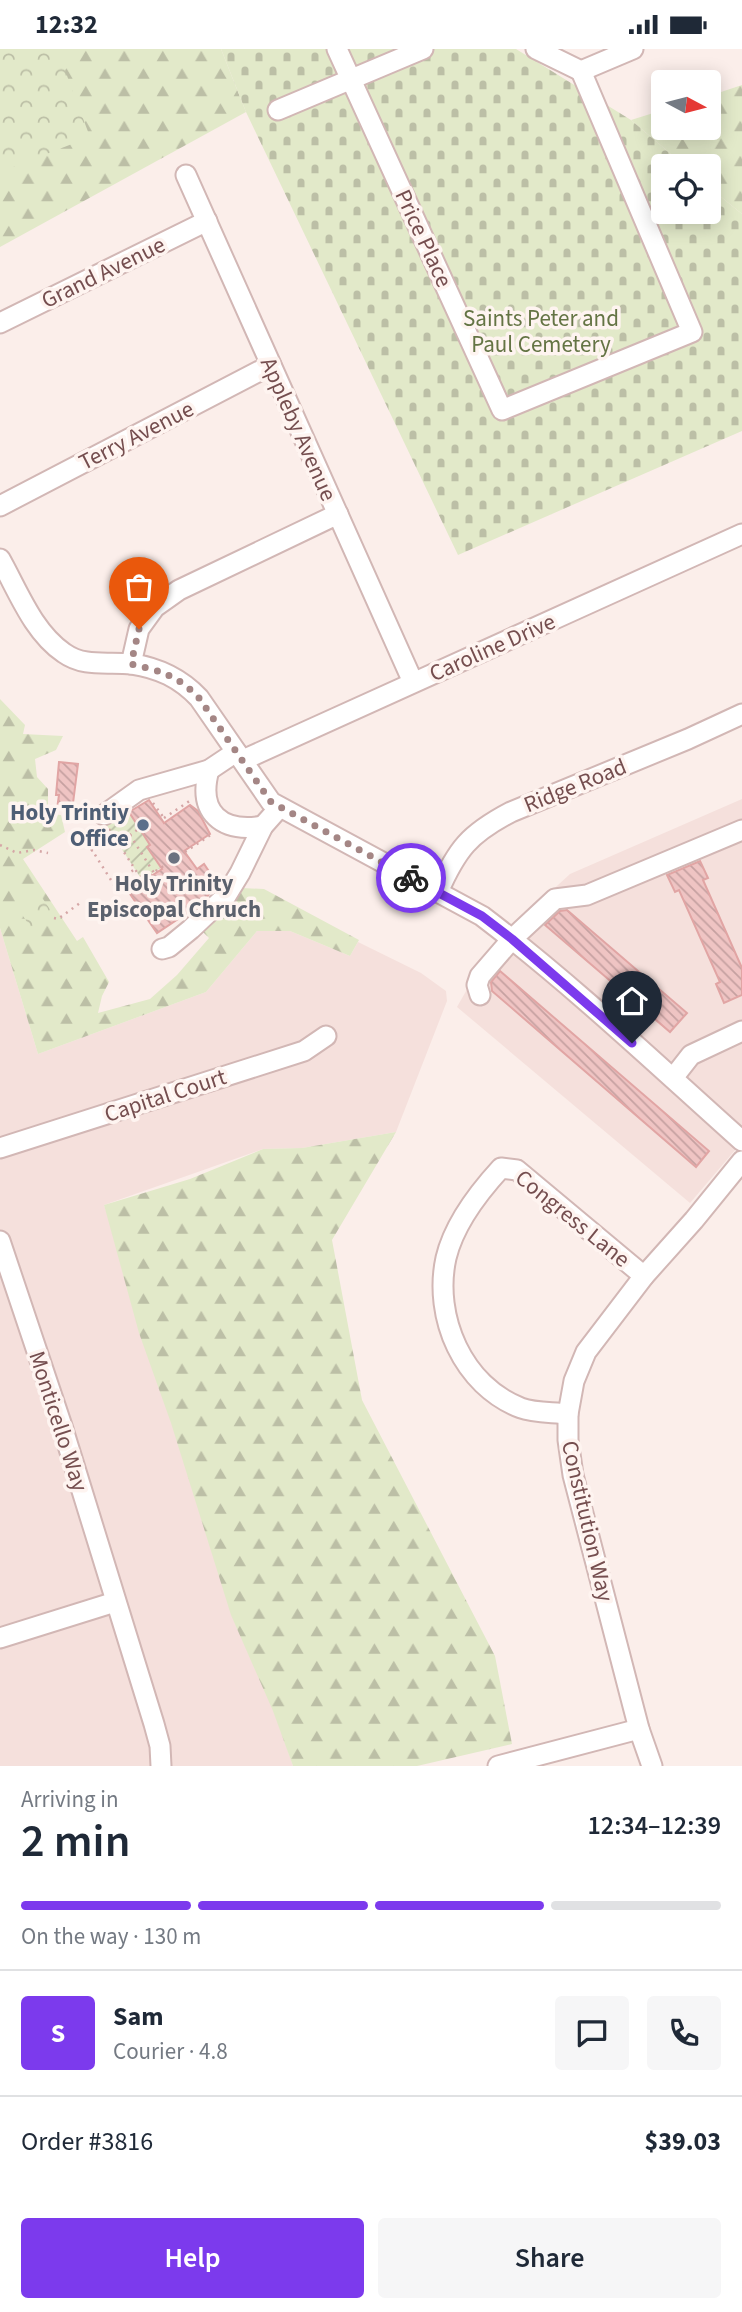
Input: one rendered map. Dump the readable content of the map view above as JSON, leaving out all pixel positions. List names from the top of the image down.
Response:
{
  "streets": {
    "street": [
      "Price Place",
      "Grand Avenue",
      "Appleby Avenue",
      "Terry Avenue",
      "Caroline Drive",
      "Ridge Road",
      "Capital Court",
      "Congress Lane",
      "Monticello Way",
      "Constitution Way"
    ]
  },
  "crossings": [
    ["Grand Avenue", "Appleby Avenue"],
    ["Appleby Avenue", "Terry Avenue"],
    ["Appleby Avenue", "Caroline Drive"],
    ["Congress Lane", "Constitution Way"]
  ],
  "parks": ["Saints Peter and Paul Cemetery"],
  "places": ["Holy Trintiy Office", "Holy Trinity Episcopal Chruch"],
  "north": "right",
  "page": {
    "status": "12:32",
    "heading": ["2 min", "Arriving in", "12:34–12:39"],
    "panel": [
      "Sam",
      "Courier · 4.8",
      "Order #3816",
      "$39.03"
    ],
    "bar": "On the way · 130 m",
    "round": "S",
    "buttons": ["Help", "Share"]
  }
}
